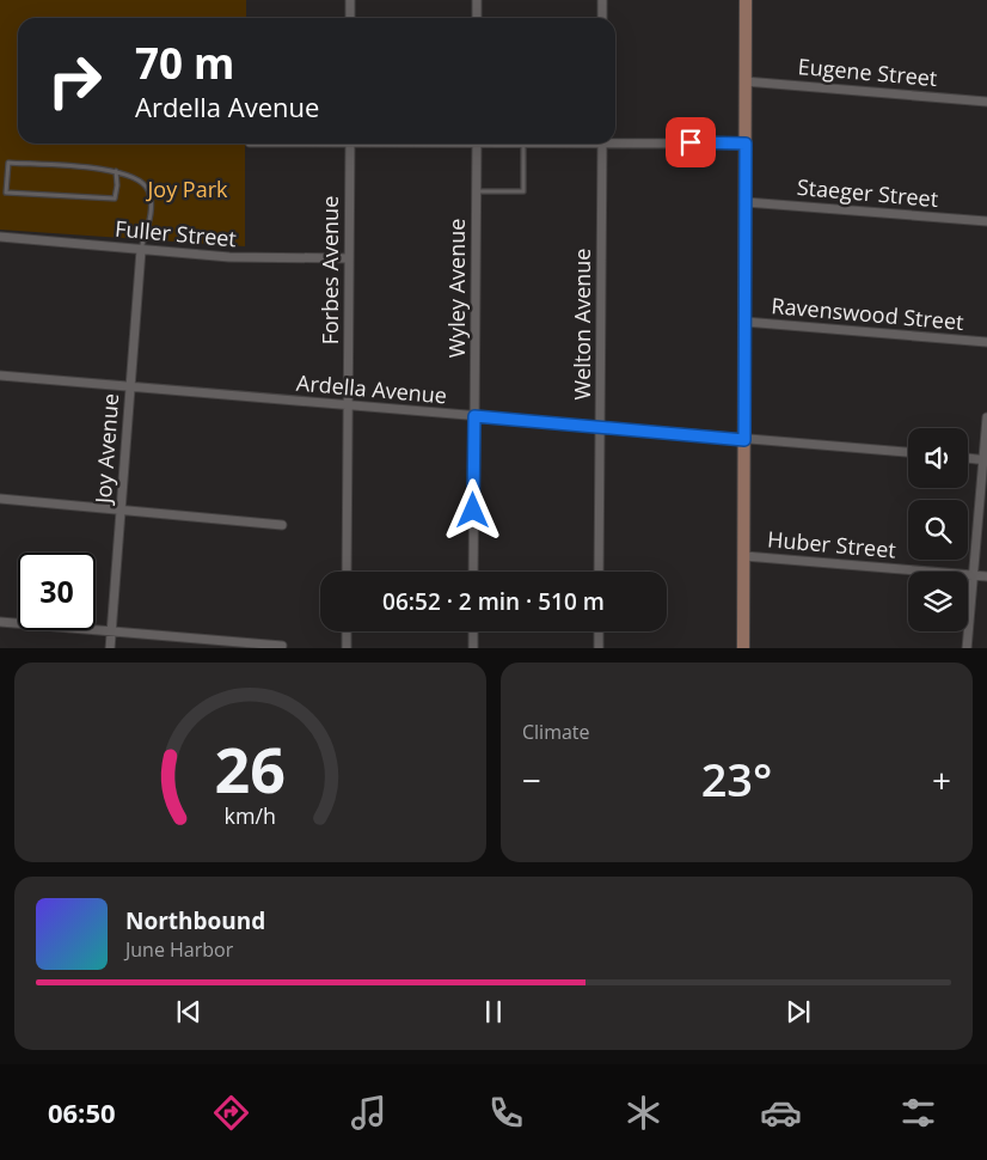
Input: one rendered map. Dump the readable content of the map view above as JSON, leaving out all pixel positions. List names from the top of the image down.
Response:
{
  "streets": {
    "street": [
      "Eugene Street",
      "Staeger Street",
      "Fuller Street",
      "Forbes Avenue",
      "Wyley Avenue",
      "Ravenswood Street",
      "Welton Avenue",
      "Ardella Avenue",
      "Joy Avenue",
      "Huber Street"
    ]
  },
  "crossings": [
    ["Fuller Street", "Forbes Avenue"],
    ["Fuller Street", "Joy Avenue"],
    ["Forbes Avenue", "Ardella Avenue"],
    ["Wyley Avenue", "Ardella Avenue"],
    ["Welton Avenue", "Ardella Avenue"],
    ["Ardella Avenue", "Joy Avenue"]
  ],
  "parks": ["Joy Park"],
  "page": {
    "turn": ["70 m", "Ardella Avenue"],
    "limit": "30",
    "trip": "06:52 · 2 min · 510 m",
    "tile": "Climate",
    "heat": ["−", "23°", "+"],
    "song": ["Northbound", "June Harbor"],
    "tabs": "06:50",
    "gauge": ["26", "km/h"]
  }
}
